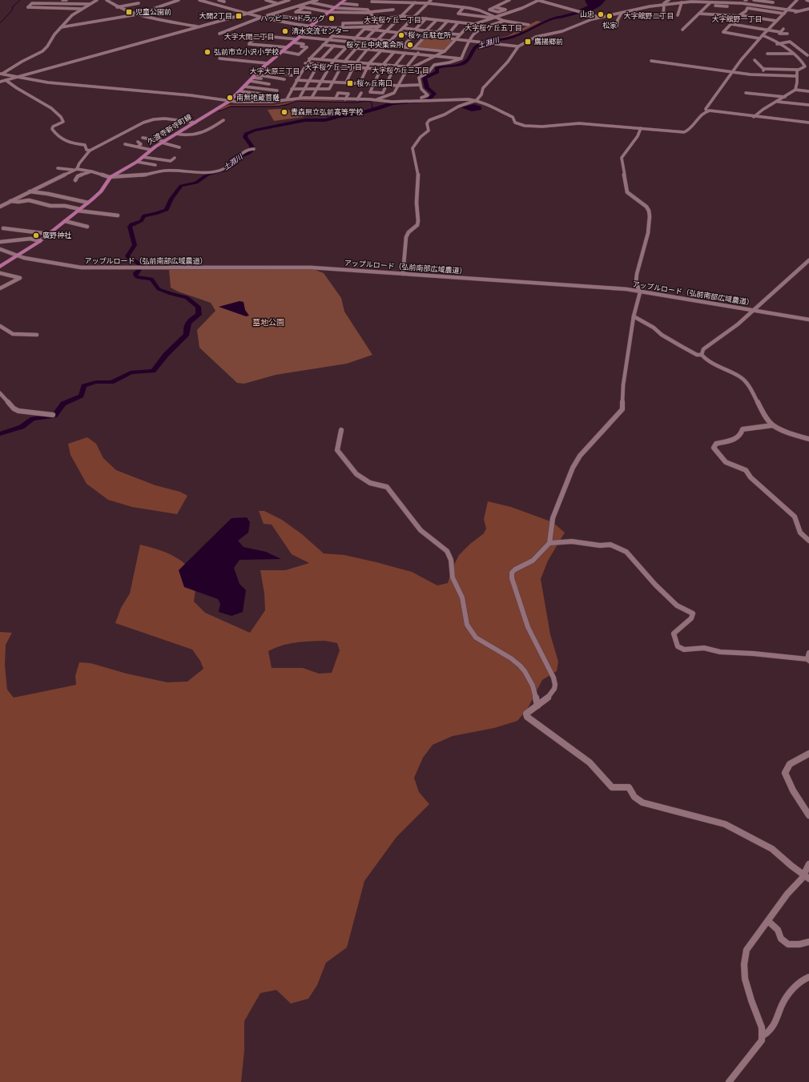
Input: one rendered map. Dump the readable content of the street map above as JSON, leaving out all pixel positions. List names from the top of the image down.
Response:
{
  "streets": {
    "main road": ["久渡寺新寺町線"],
    "street": ["アップルロード（弘前南部広域農道）"]
  },
  "crossings": [
    ["久渡寺新寺町線", "アップルロード（弘前南部広域農道）"]
  ],
  "districts": [
    "大字館野二丁目",
    "大字館野一丁目",
    "大字桜ケ丘一丁目",
    "大字桜ケ丘五丁目",
    "大字大開二丁目",
    "大字桜ケ丘二丁目",
    "大字桜ケ丘三丁目",
    "大字大原三丁目"
  ],
  "water": ["土淵川"],
  "parks": ["墓地公園"],
  "places": {
    "transit": [
      "児童公園前",
      "大開2丁目",
      "鷹揚郷前",
      "桜ヶ丘南口"
    ],
    "other": [
      "山忠",
      "松家",
      "ハッピー・ドラッグ",
      "清水交流センター",
      "桜ヶ丘駐在所",
      "桜ヶ丘中央集会所",
      "弘前市立小沢小学校",
      "南無地蔵菩薩",
      "青森県立弘前高等学校",
      "廣野神社"
    ]
  }
}
